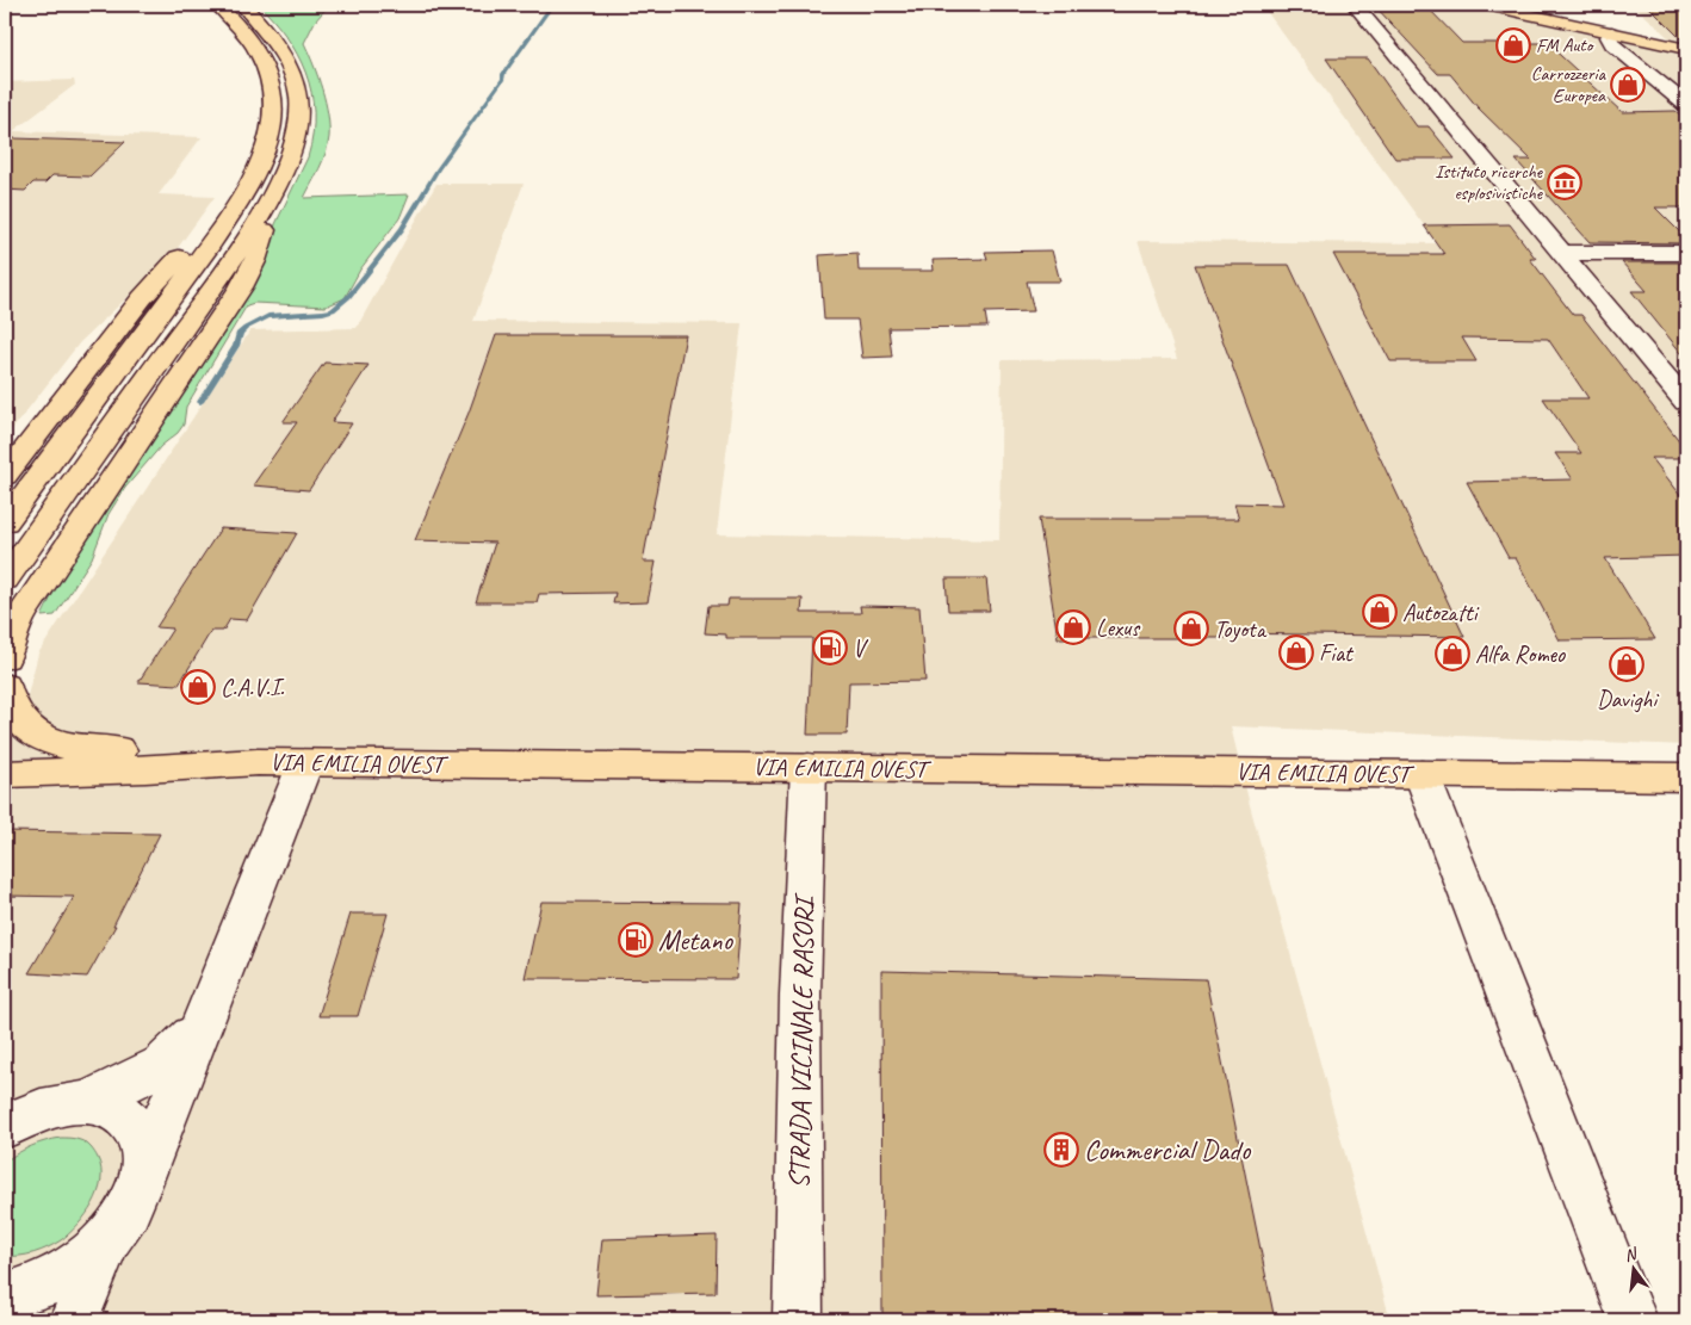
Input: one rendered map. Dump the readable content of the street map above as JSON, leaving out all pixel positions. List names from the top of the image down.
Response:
{
  "streets": {
    "main road": ["VIA EMILIA OVEST"],
    "street": ["STRADA VICINALE RASORI"]
  },
  "crossings": [
    ["VIA EMILIA OVEST", "STRADA VICINALE RASORI"]
  ],
  "places": {
    "shop": [
      "FM Auto",
      "Carrozzeria Europea",
      "Autozatti",
      "Lexus",
      "Toyota",
      "Fiat",
      "Alfa Romeo",
      "Davighi",
      "C.A.V.I."
    ],
    "museum": ["Istituto ricerche esplosivistiche"],
    "fuel station": ["V", "Metano"],
    "building": ["Commercial Dado"]
  },
  "north": "top"
}
